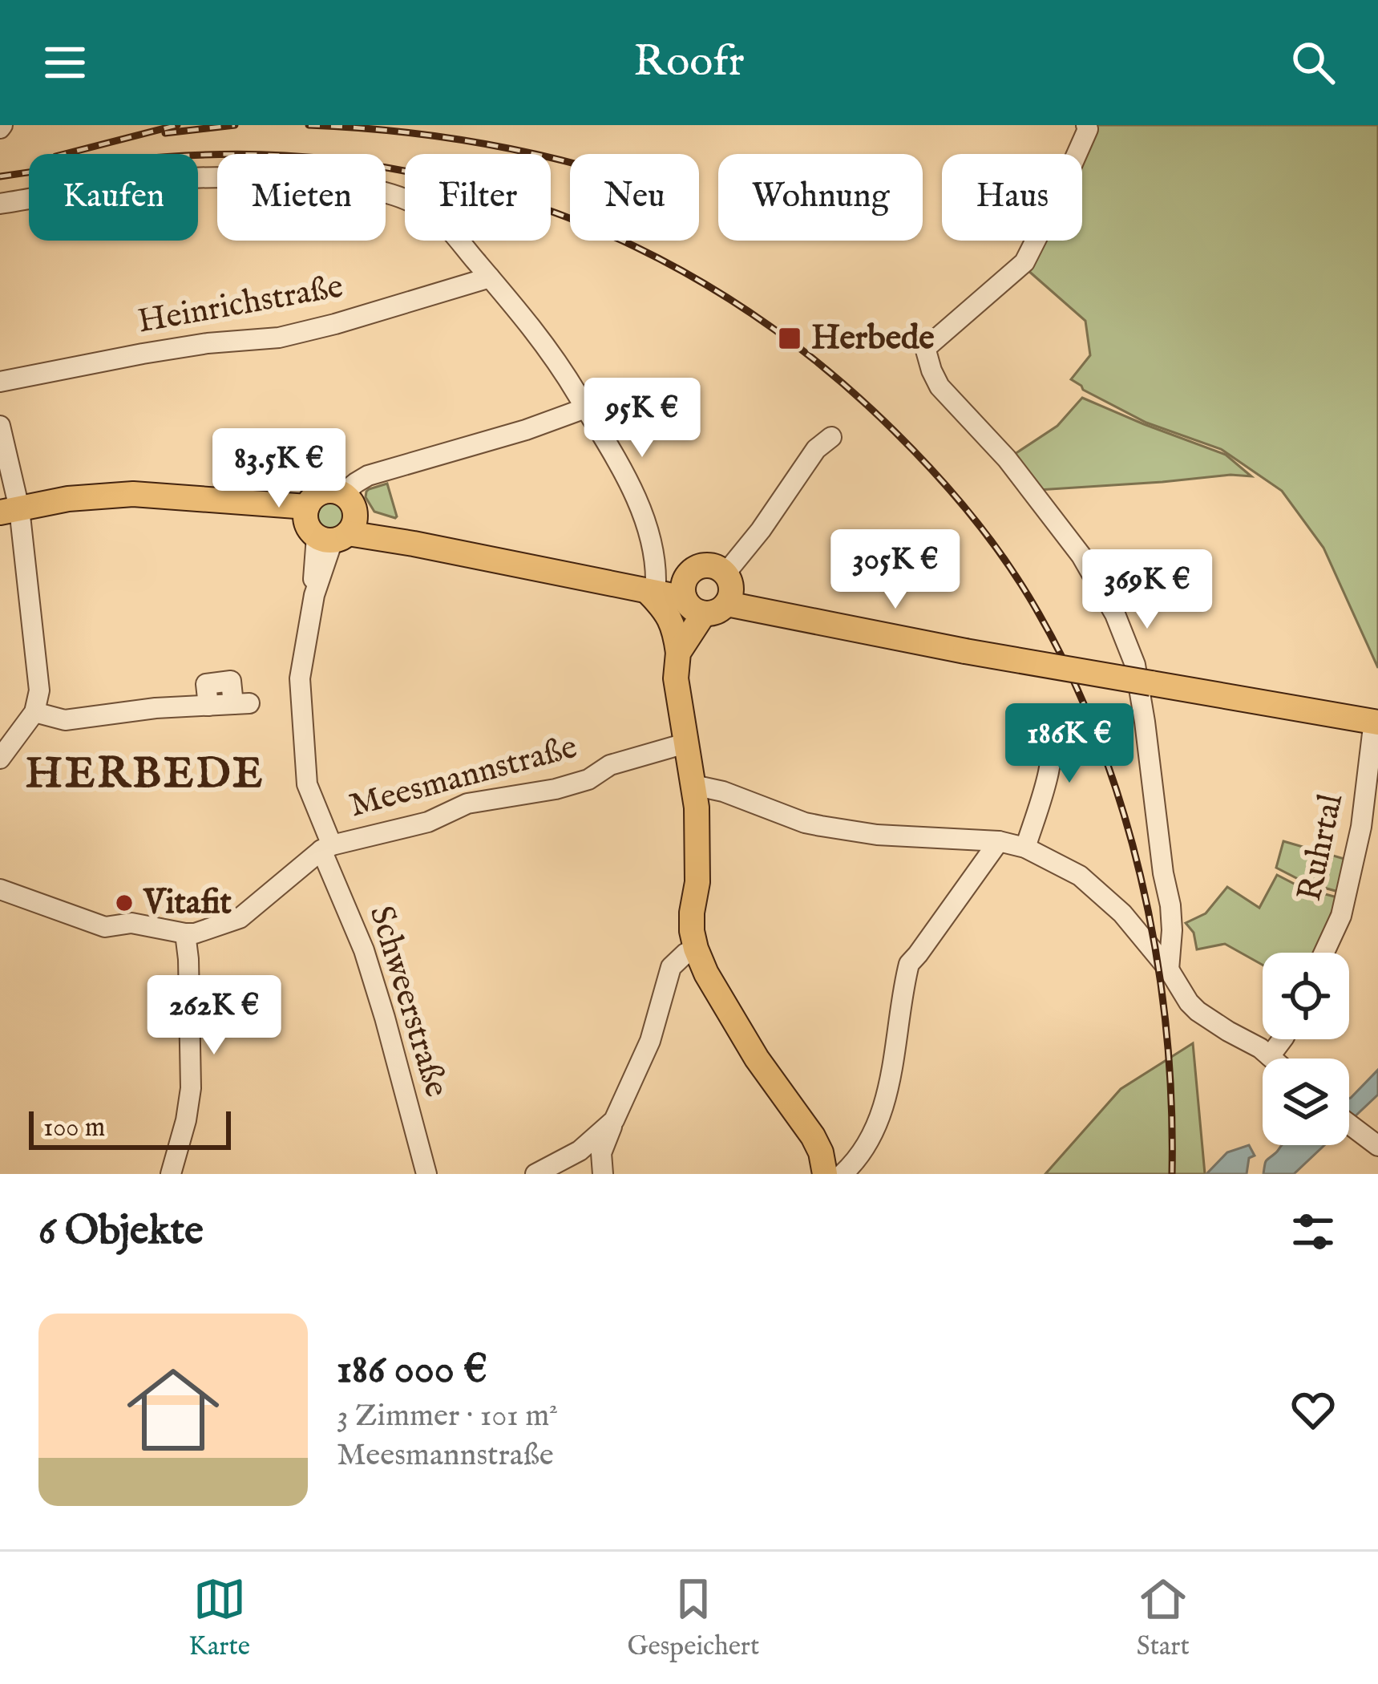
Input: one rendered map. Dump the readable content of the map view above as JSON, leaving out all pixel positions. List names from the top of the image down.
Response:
{
  "streets": {
    "street": [
      "Heinrichstraße",
      "Meesmannstraße",
      "Ruhrtal",
      "Schweerstraße"
    ]
  },
  "crossings": [
    ["Meesmannstraße", "Schweerstraße"]
  ],
  "districts": ["HERBEDE"],
  "places": {
    "transit": ["Herbede"],
    "other": ["Vitafit"]
  },
  "scale_bar": "100 m",
  "page": {
    "header": "Roofr",
    "chip": [
      "Kaufen",
      "Mieten",
      "Filter",
      "Neu",
      "Wohnung",
      "Haus"
    ],
    "price": [
      "95K €",
      "83.5K €",
      "305K €",
      "369K €",
      "186K €",
      "262K €"
    ],
    "scale": "100 m",
    "heading": "6 Objekte",
    "list": [
      {
        "name": "186 000 €",
        "note": "3 Zimmer · 101 m² · Meesmannstraße"
      }
    ],
    "tabs": ["Karte", "Gespeichert", "Start"]
  }
}
